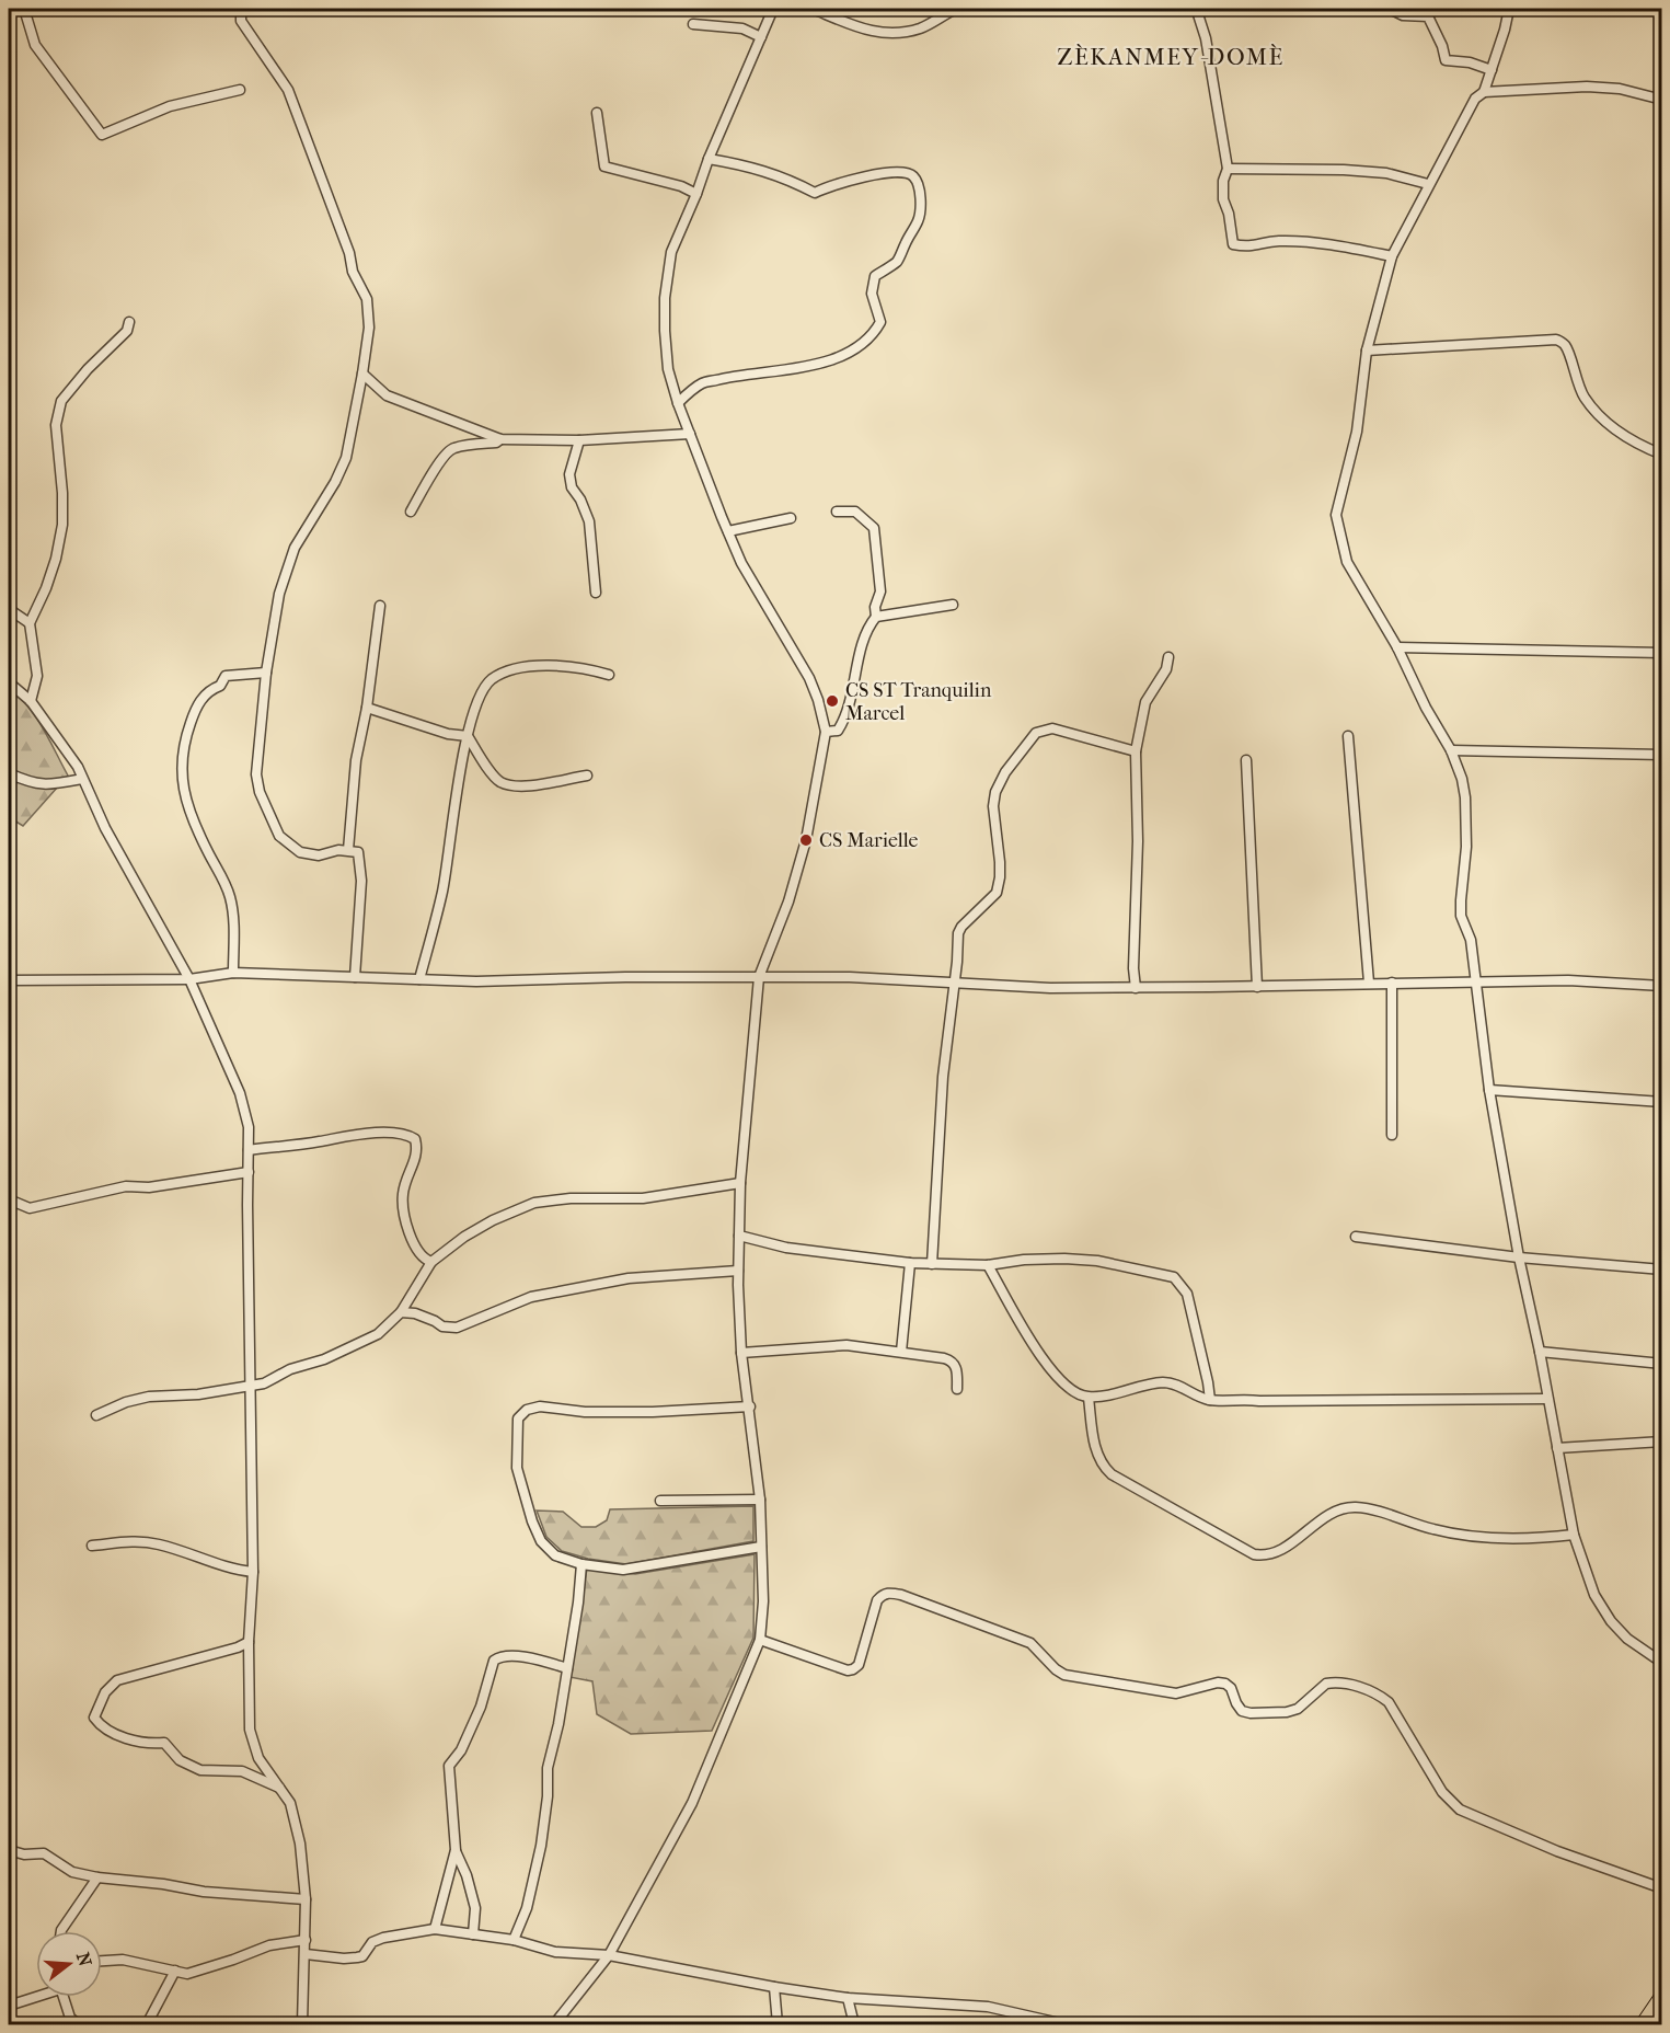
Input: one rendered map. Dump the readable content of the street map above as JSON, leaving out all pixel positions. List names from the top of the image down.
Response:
{
  "districts": ["ZÈKANMEY-DOMÈ"],
  "places": ["CS ST Tranquilin Marcel", "CS Marielle"],
  "north": "right"
}
